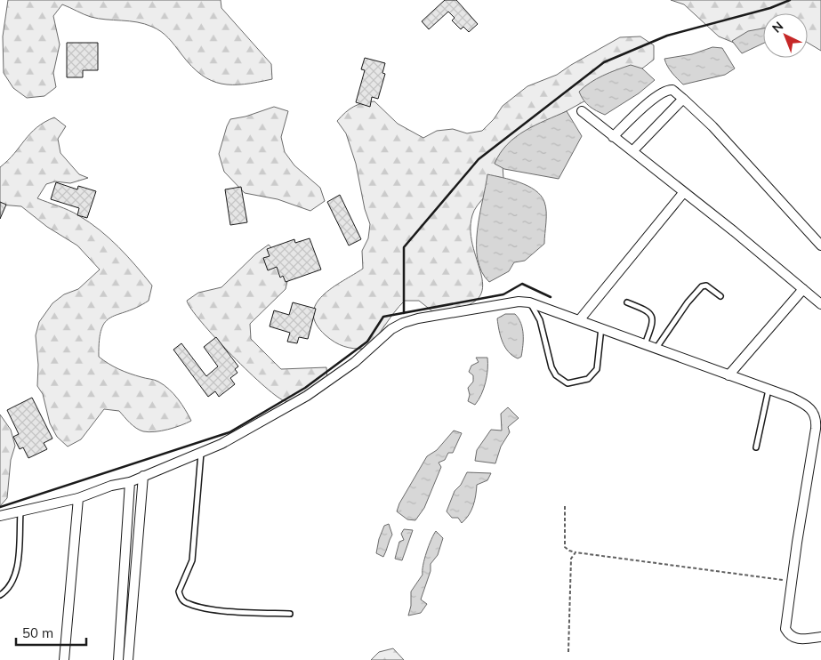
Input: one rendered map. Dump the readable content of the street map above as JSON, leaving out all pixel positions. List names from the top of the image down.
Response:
{
  "scale_bar": "50 m",
  "north": "top left"
}
